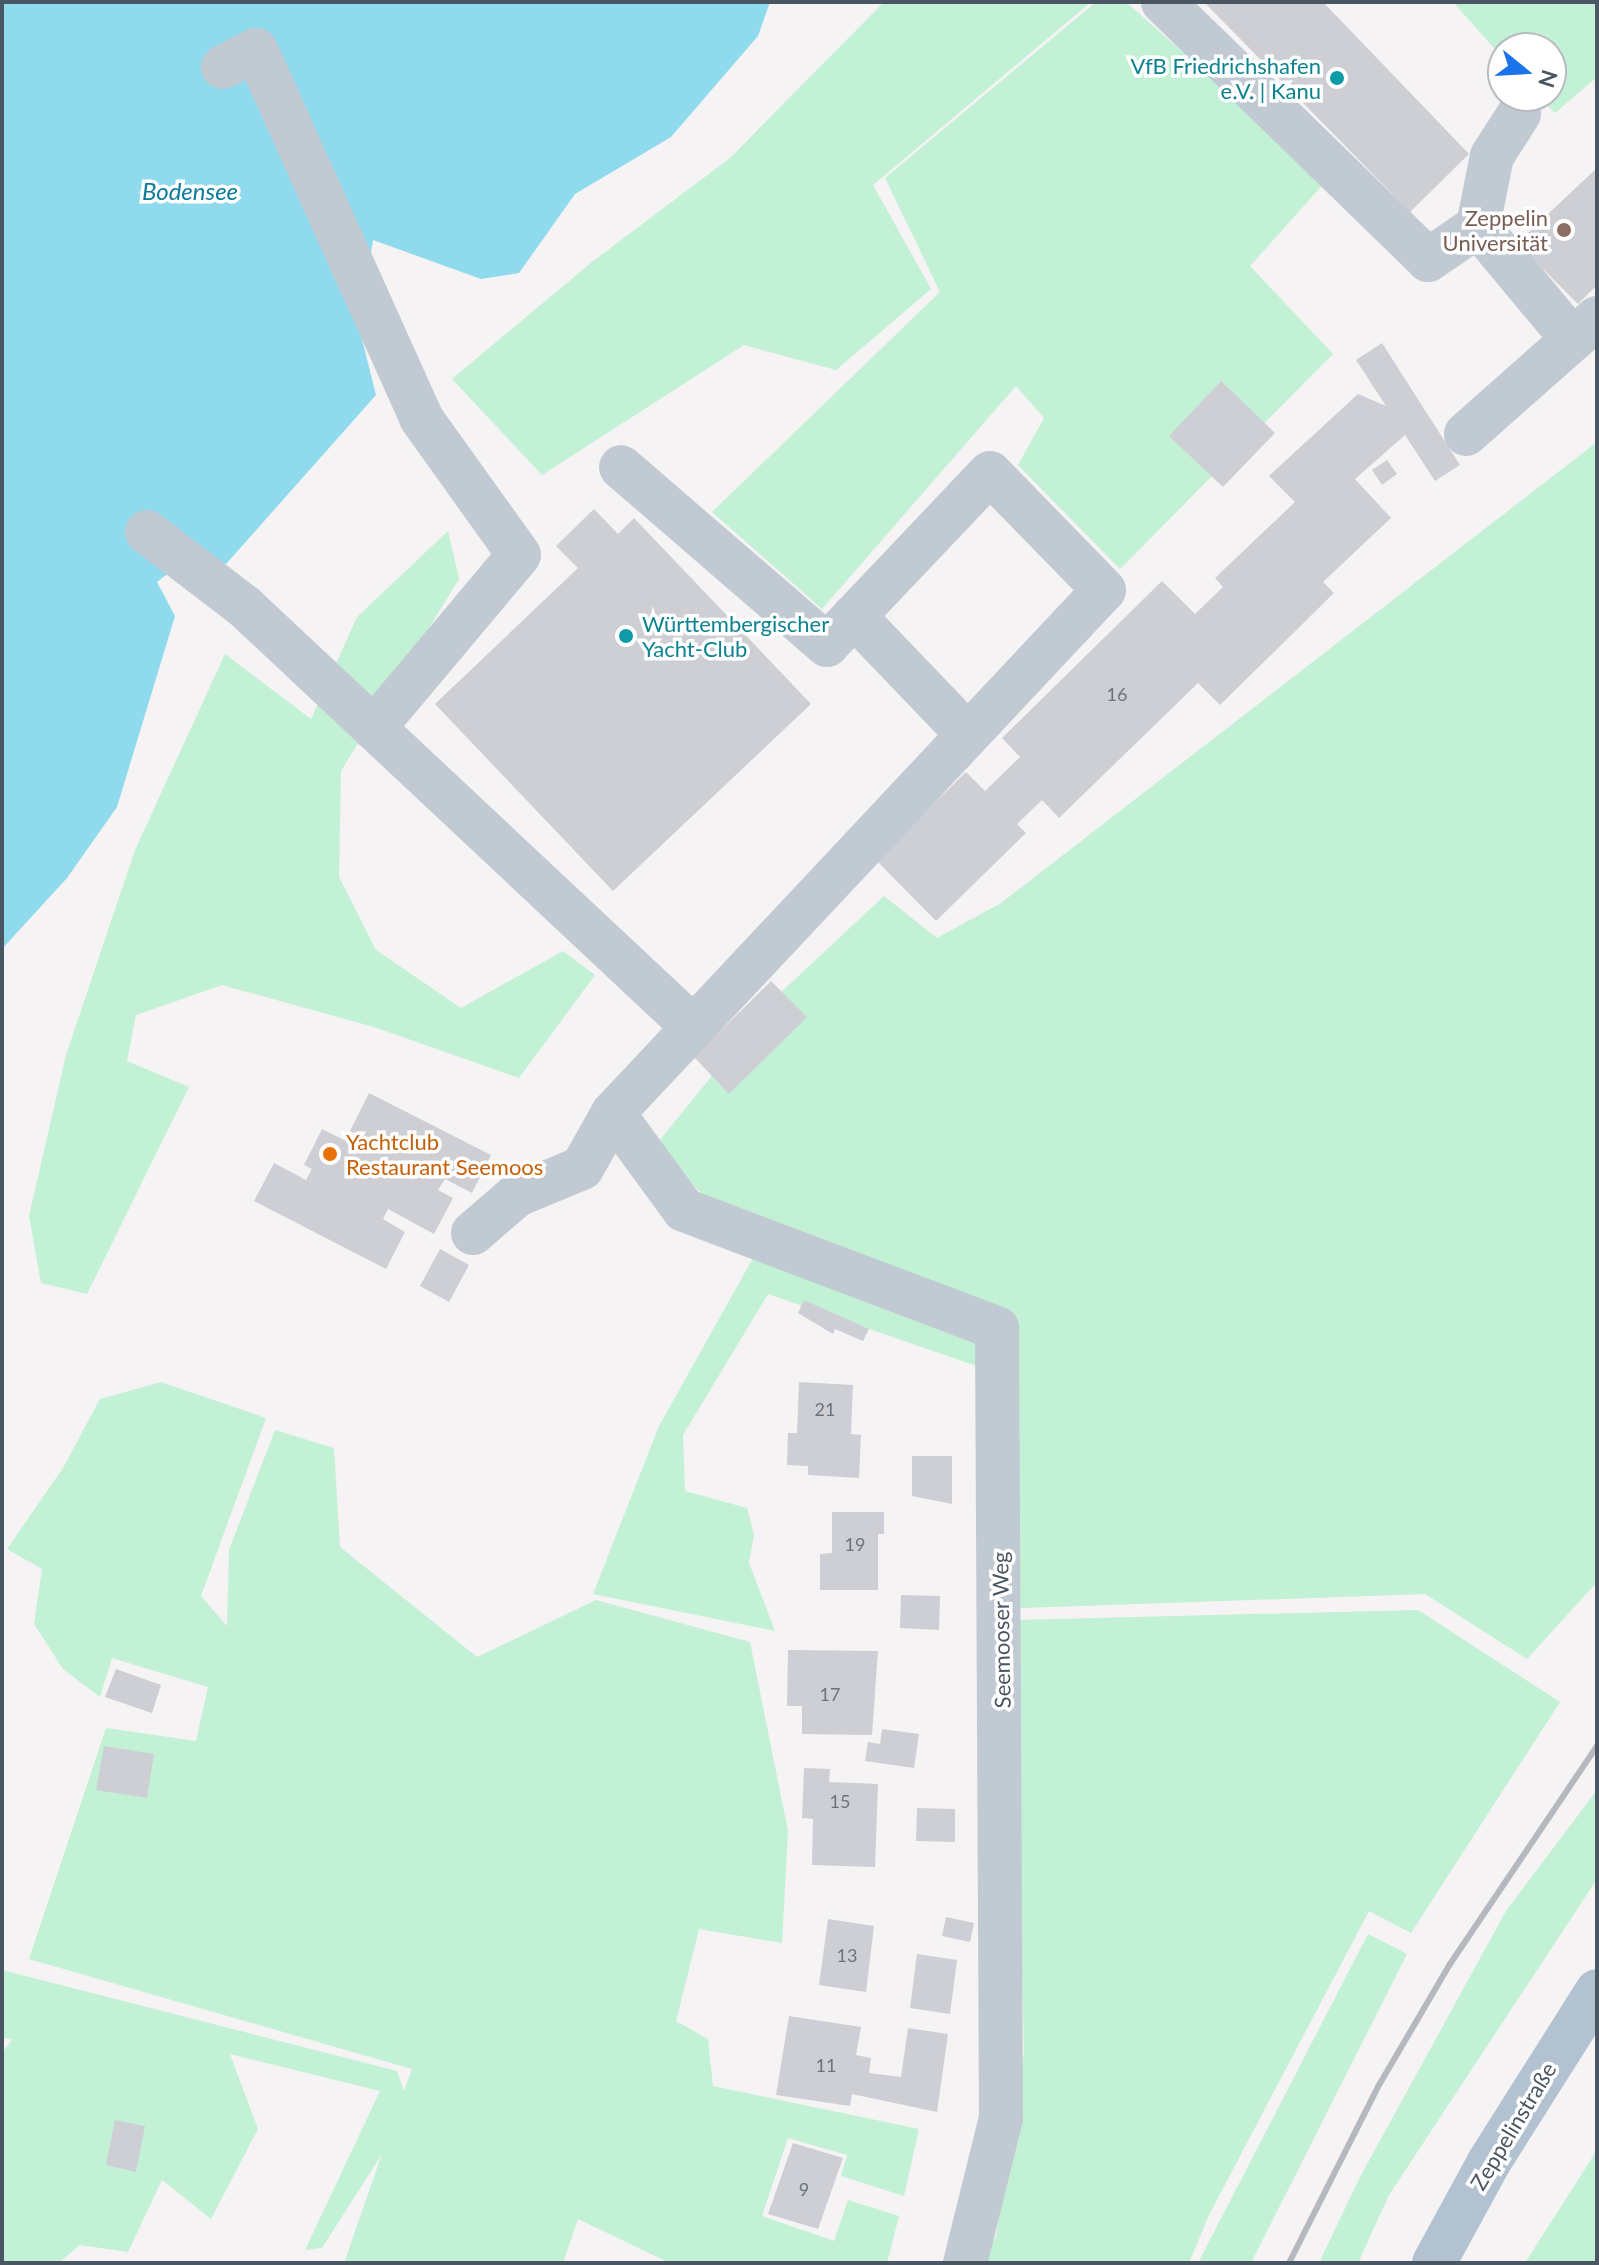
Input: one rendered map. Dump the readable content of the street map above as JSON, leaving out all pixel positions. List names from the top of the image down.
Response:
{
  "streets": {
    "main road": ["Zeppelinstraße"],
    "street": ["Seemooser Weg"]
  },
  "water": ["Bodensee"],
  "places": [
    "VfB Friedrichshafen e.V. | Kanu",
    "Zeppelin Universität",
    "Württembergischer Yacht-Club",
    "Yachtclub Restaurant Seemoos"
  ],
  "house_numbers": [
    "16",
    "21",
    "19",
    "17",
    "15",
    "13",
    "11",
    "9"
  ],
  "north": "right"
}
